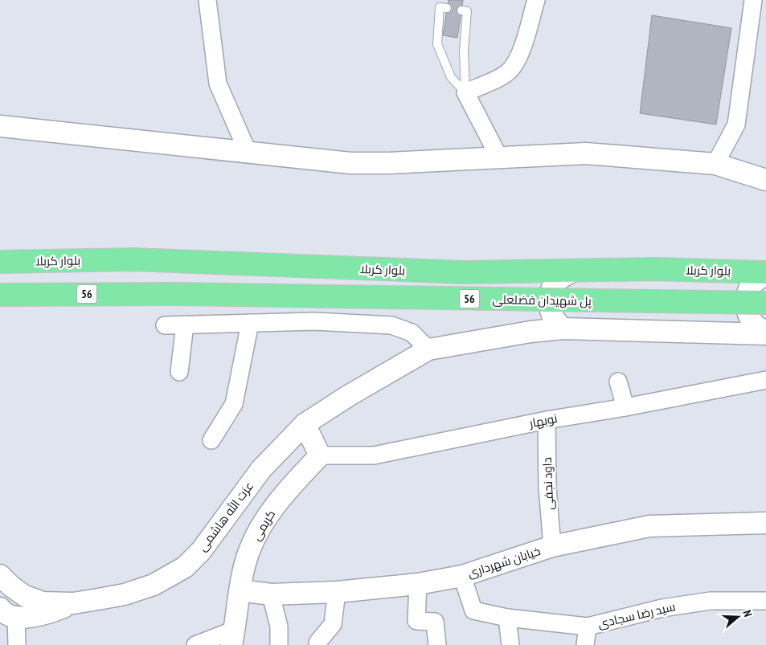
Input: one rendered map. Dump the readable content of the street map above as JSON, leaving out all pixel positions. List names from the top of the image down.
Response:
{
  "streets": {
    "highway": ["بلوار کربلا", "56", "پل شهیدان فضلعلی"],
    "street": [
      "نوبهار",
      "داود نجفی",
      "عزت الله هاشمی",
      "کریمی",
      "خیابان شهرداری",
      "سید رضا سجادی"
    ]
  },
  "crossings": [
    ["نوبهار", "داود نجفی"],
    ["نوبهار", "کریمی"],
    ["داود نجفی", "خیابان شهرداری"],
    ["کریمی", "خیابان شهرداری"],
    ["خیابان شهرداری", "سید رضا سجادی"]
  ],
  "north": "right"
}
